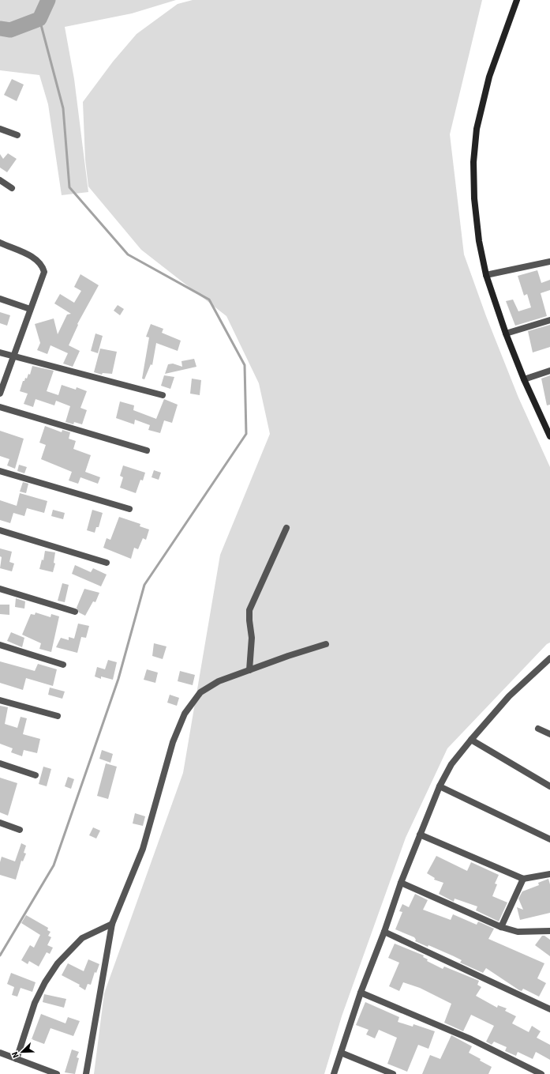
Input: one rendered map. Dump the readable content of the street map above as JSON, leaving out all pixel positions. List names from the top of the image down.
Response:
{
  "north": "bottom left"
}
